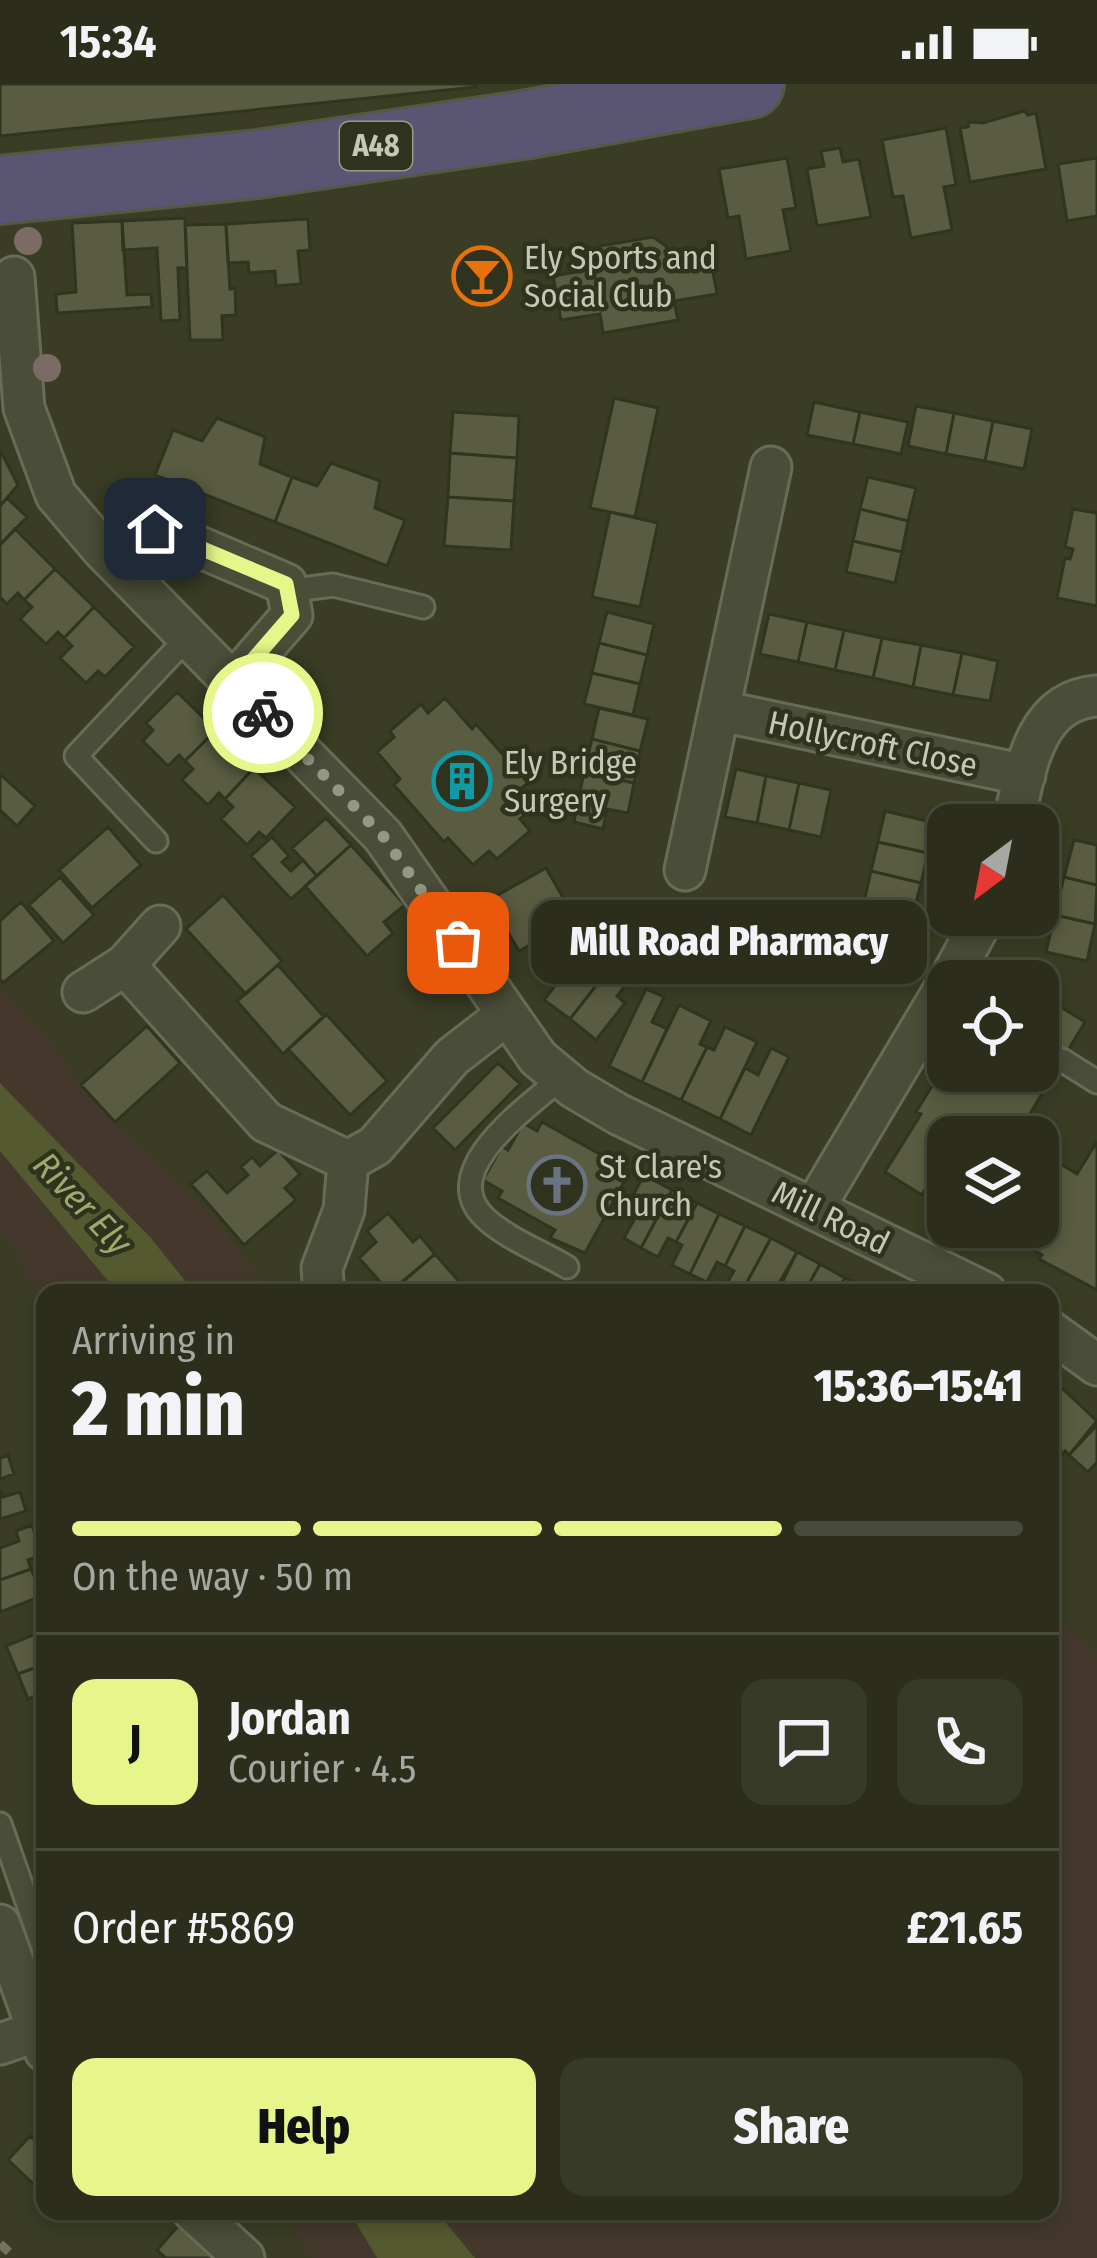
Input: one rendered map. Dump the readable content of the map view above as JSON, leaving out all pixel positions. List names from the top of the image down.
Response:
{
  "streets": {
    "highway": ["A48"],
    "street": ["Hollycroft Close", "Mill Road"]
  },
  "water": ["River Ely"],
  "places": {
    "bar": ["Ely Sports and Social Club"],
    "building": ["Ely Bridge Surgery"],
    "other": ["Mill Road Pharmacy"],
    "church": ["St Clare's Church"]
  },
  "north": "bottom left",
  "page": {
    "status": "15:34",
    "bubble": "Mill Road Pharmacy",
    "heading": ["2 min", "Arriving in", "15:36–15:41"],
    "panel": [
      "Jordan",
      "Courier · 4.5",
      "Order #5869",
      "£21.65"
    ],
    "bar": "On the way · 50 m",
    "round": "J",
    "buttons": ["Help", "Share"]
  }
}
